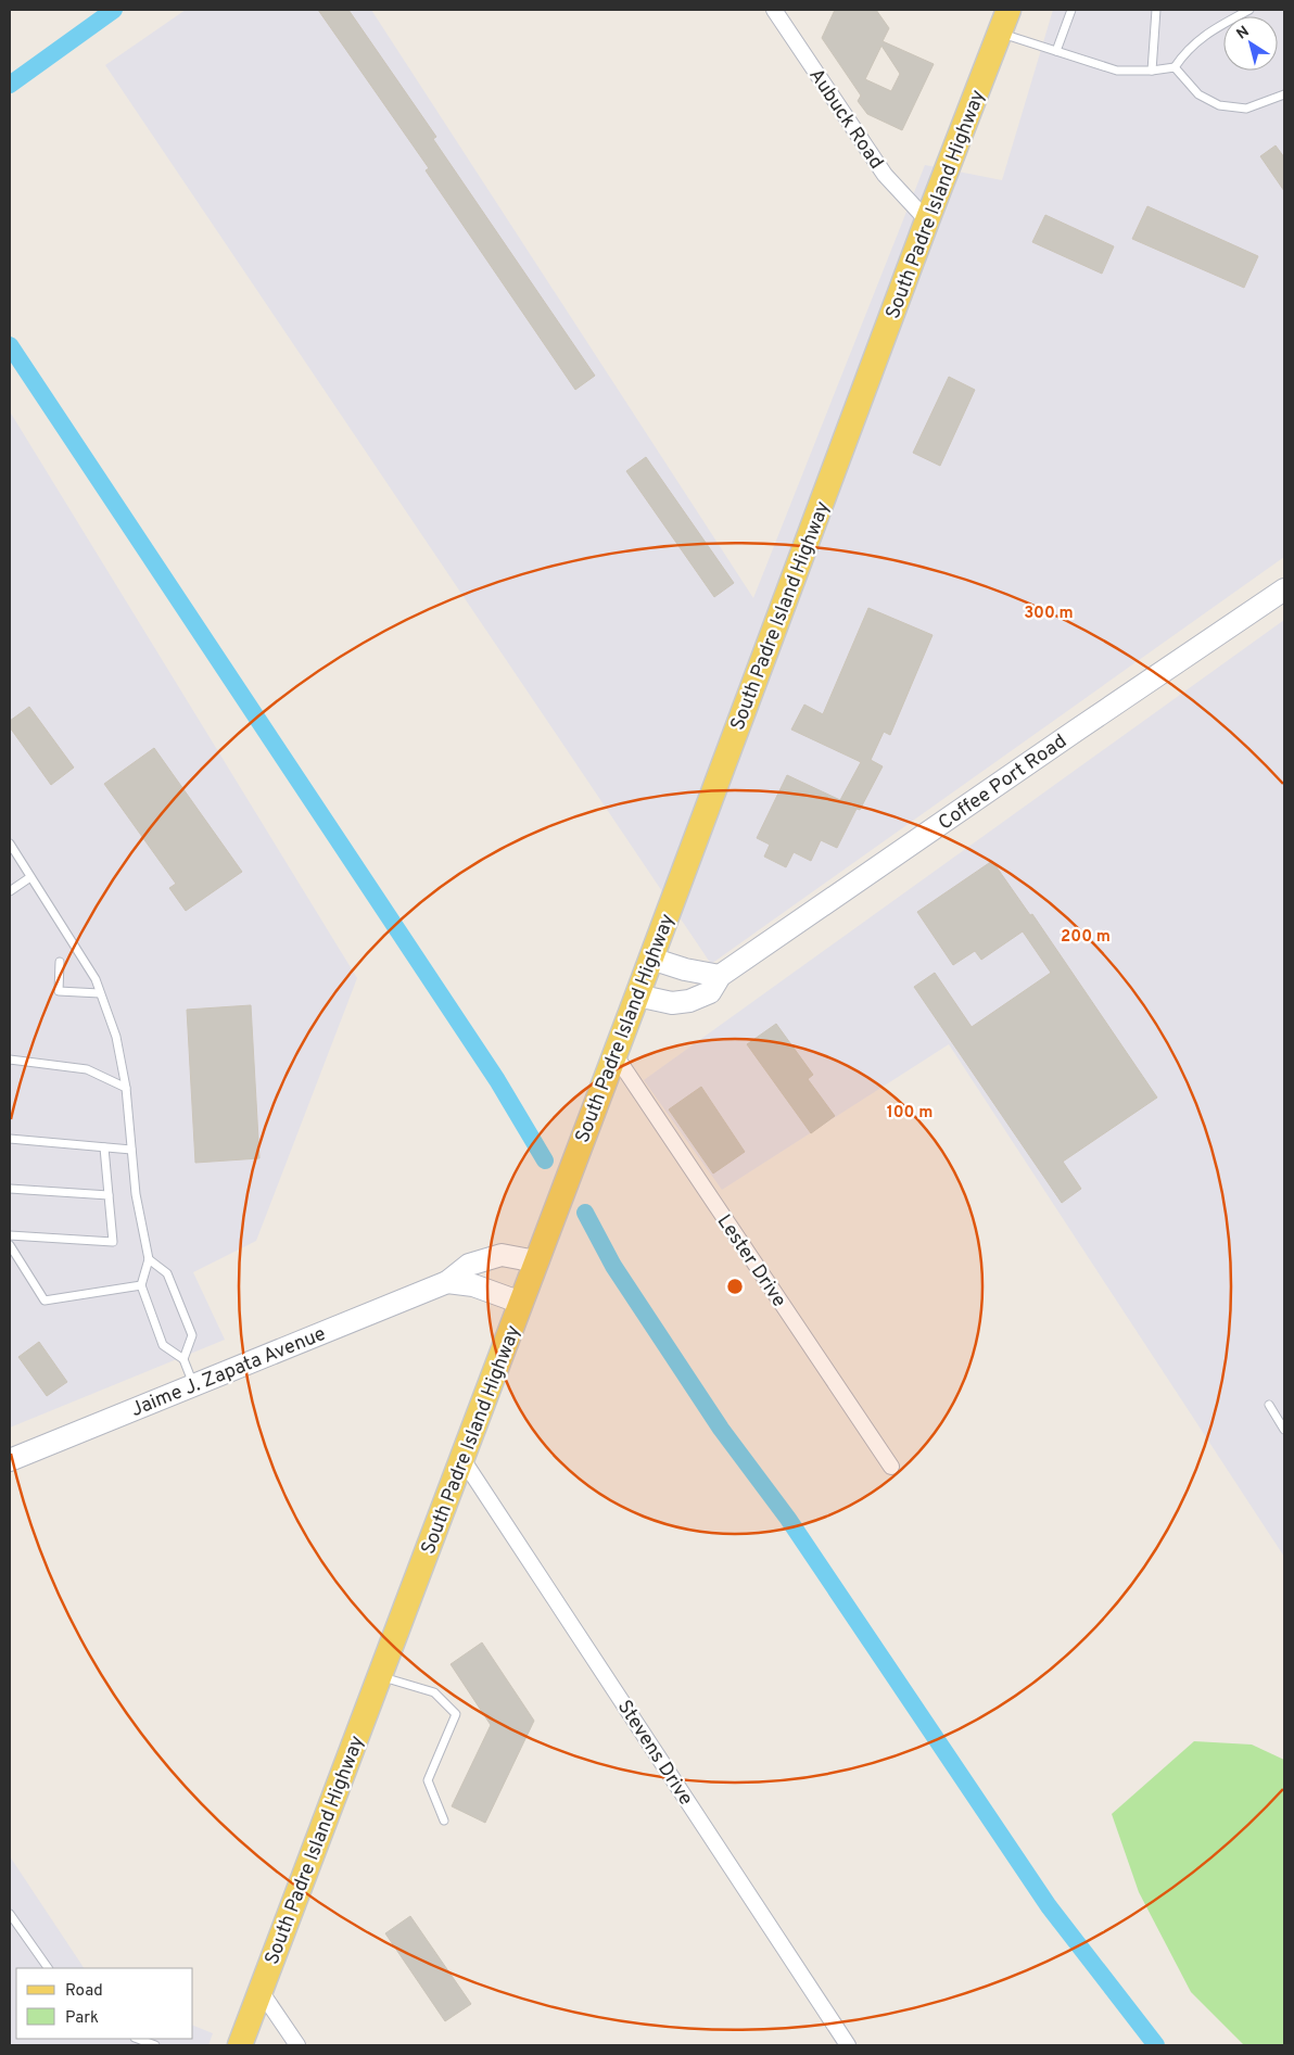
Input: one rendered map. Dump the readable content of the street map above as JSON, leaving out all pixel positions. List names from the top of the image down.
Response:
{
  "streets": {
    "main road": ["South Padre Island Highway"],
    "street": [
      "Aubuck Road",
      "Coffee Port Road",
      "Lester Drive",
      "Jaime J. Zapata Avenue",
      "Stevens Drive"
    ]
  },
  "crossings": [
    ["Aubuck Road", "South Padre Island Highway"],
    ["South Padre Island Highway", "Coffee Port Road"],
    ["South Padre Island Highway", "Lester Drive"],
    ["South Padre Island Highway", "Jaime J. Zapata Avenue"],
    ["South Padre Island Highway", "Stevens Drive"]
  ],
  "legend": ["Road", "Park"],
  "north": "top left",
  "rings": ["300 m", "200 m", "100 m"]
}
